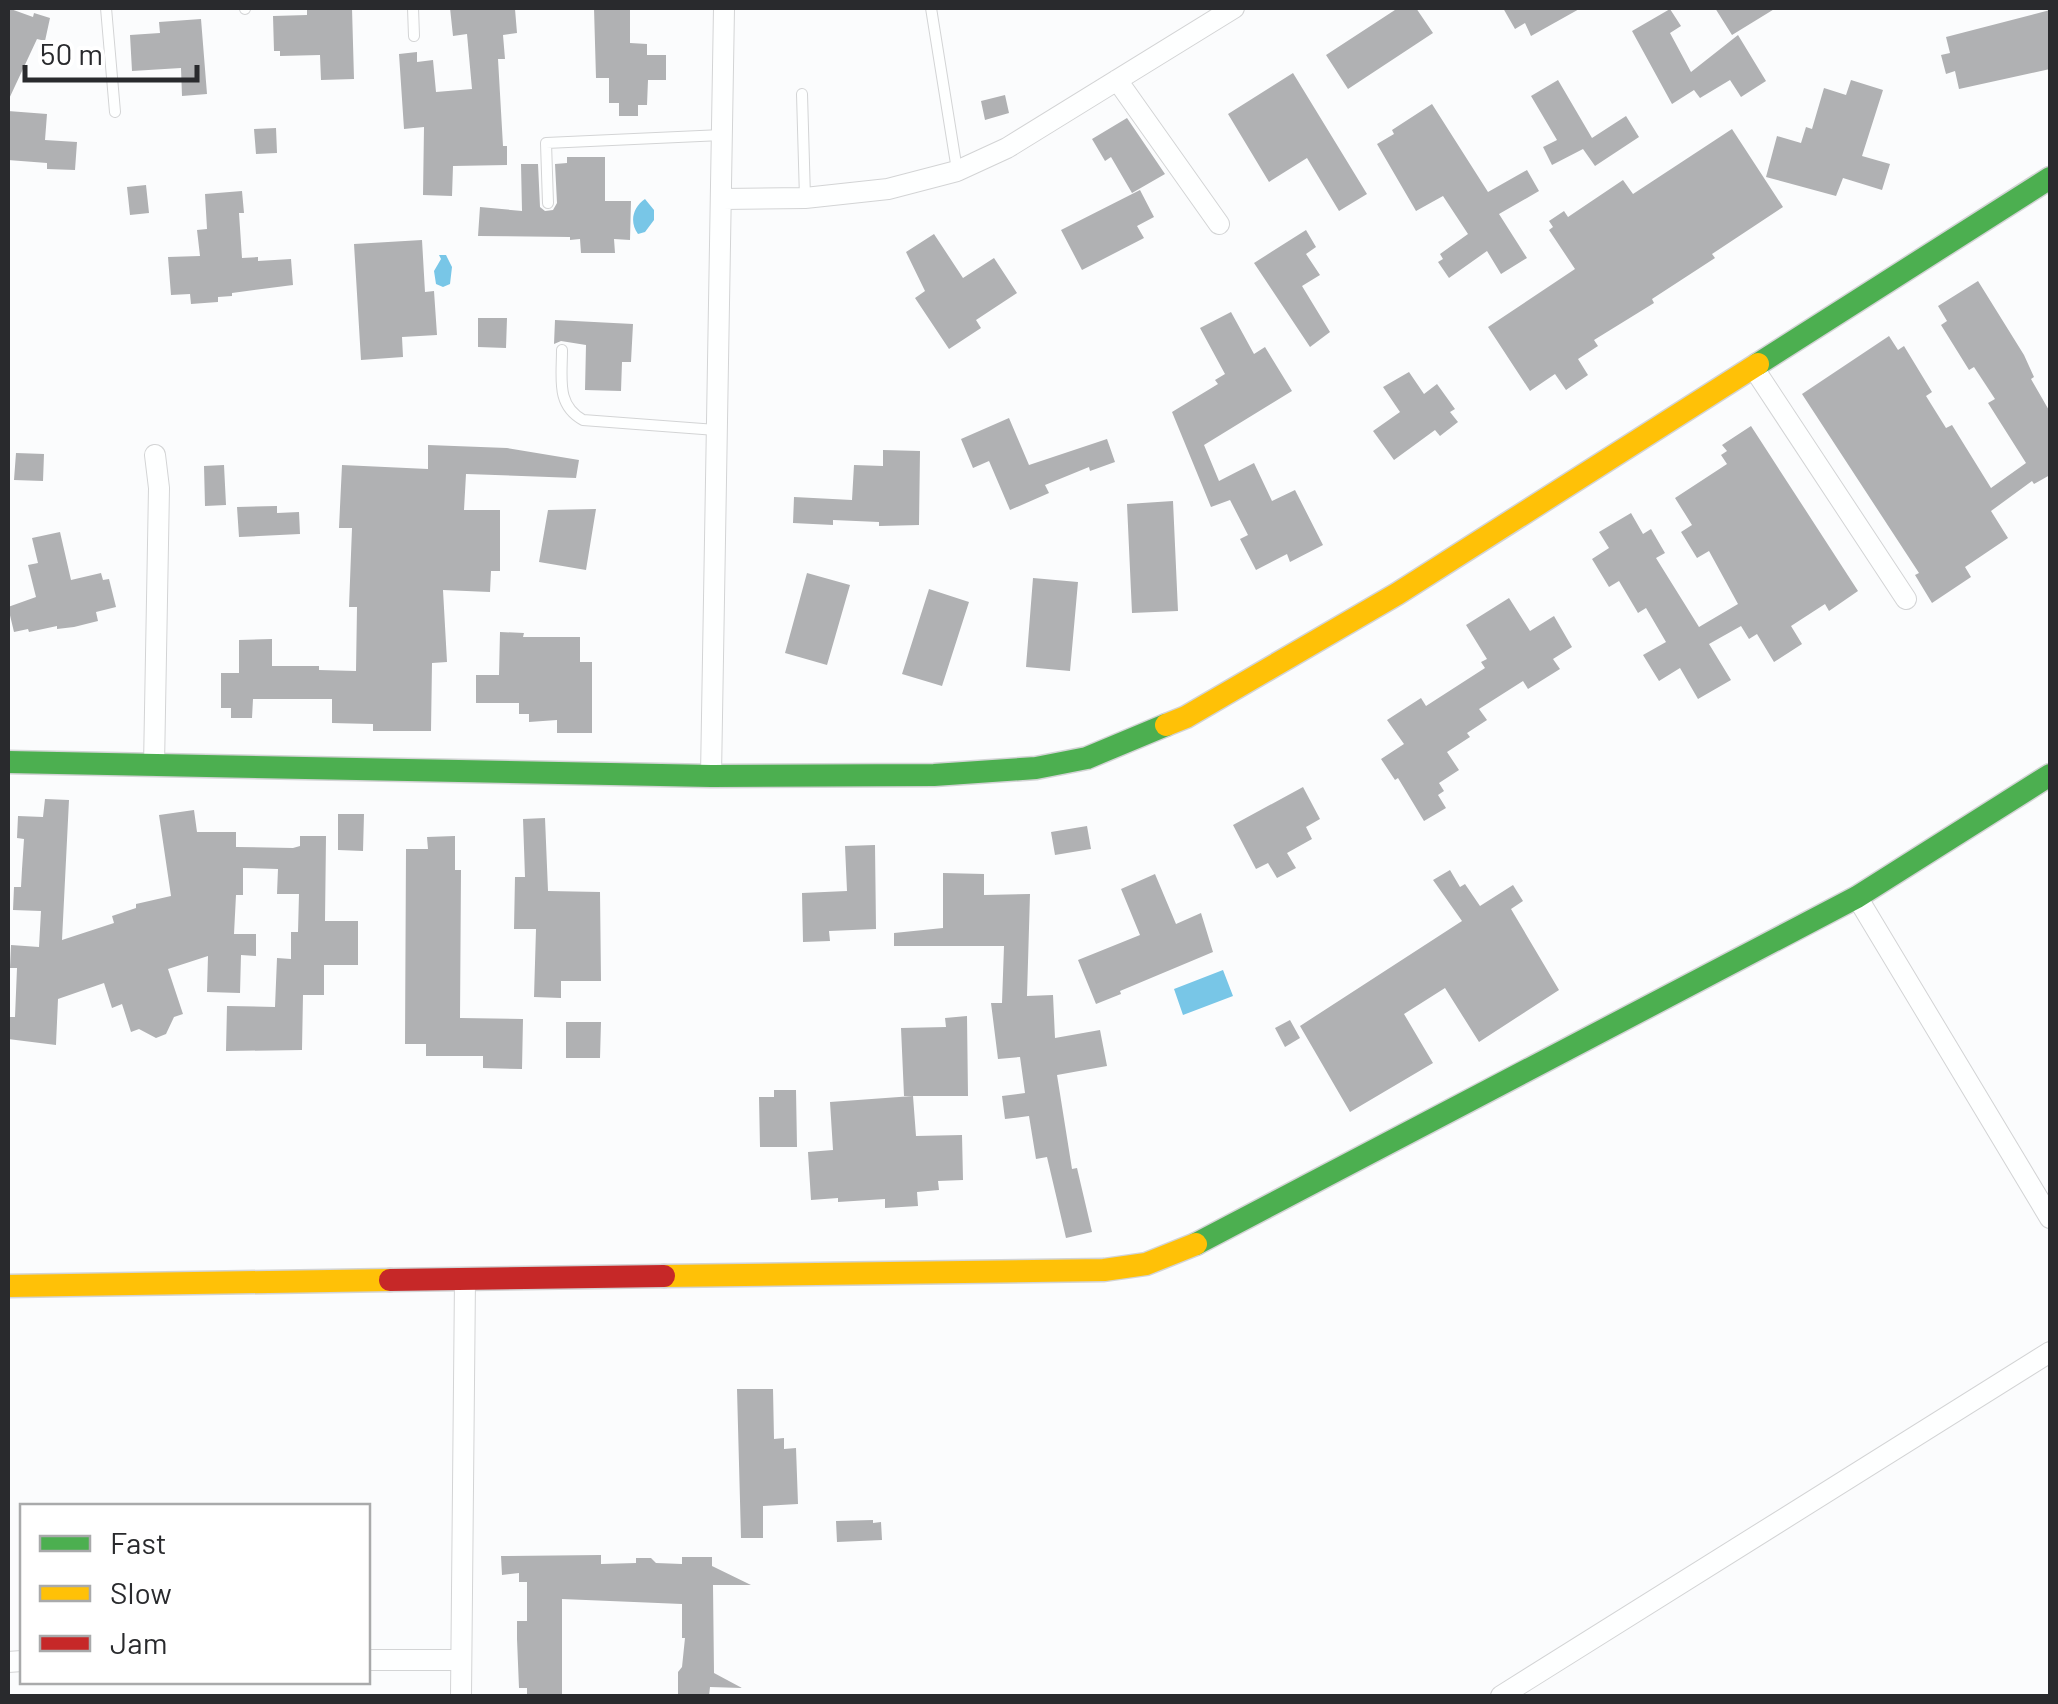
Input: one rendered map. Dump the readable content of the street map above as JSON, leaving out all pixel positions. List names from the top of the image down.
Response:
{
  "legend": ["Fast", "Slow", "Jam"],
  "scale_bar": "50 m"
}
